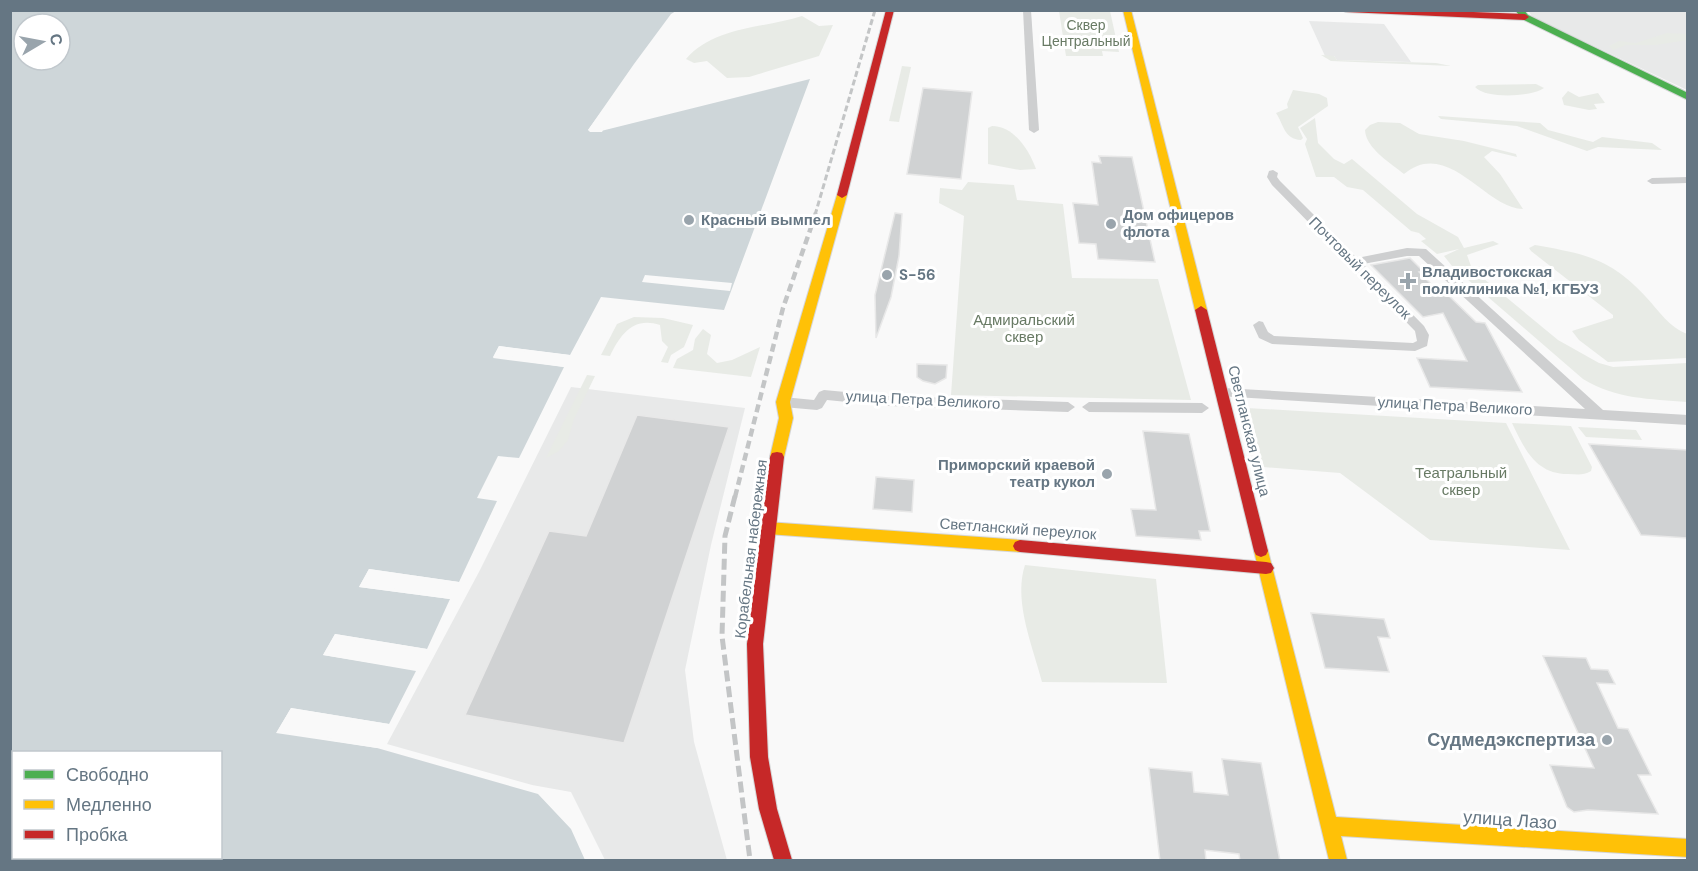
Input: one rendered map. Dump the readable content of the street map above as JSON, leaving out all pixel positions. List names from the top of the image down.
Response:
{
  "streets": {
    "main road": [
      "Светланская улица",
      "Светланский переулок",
      "Корабельная набережная",
      "улица Лазо"
    ],
    "street": ["Почтовый переулок", "улица Петра Великого"]
  },
  "crossings": [
    ["улица Петра Великого", "Светланская улица"],
    ["улица Петра Великого", "Корабельная набережная"],
    ["Светланская улица", "Светланский переулок"],
    ["Светланская улица", "улица Лазо"],
    ["Светланский переулок", "Корабельная набережная"]
  ],
  "parks": ["Сквер Центральный", "Адмиральский сквер", "Театральный сквер"],
  "places": {
    "other": [
      "Красный вымпел",
      "Дом офицеров флота",
      "S-56",
      "Приморский краевой театр кукол",
      "Судмедэкспертиза"
    ],
    "health": ["Владивостокская поликлиника №1, КГБУЗ"]
  },
  "legend": ["Свободно", "Медленно", "Пробка"],
  "north": "right"
}
